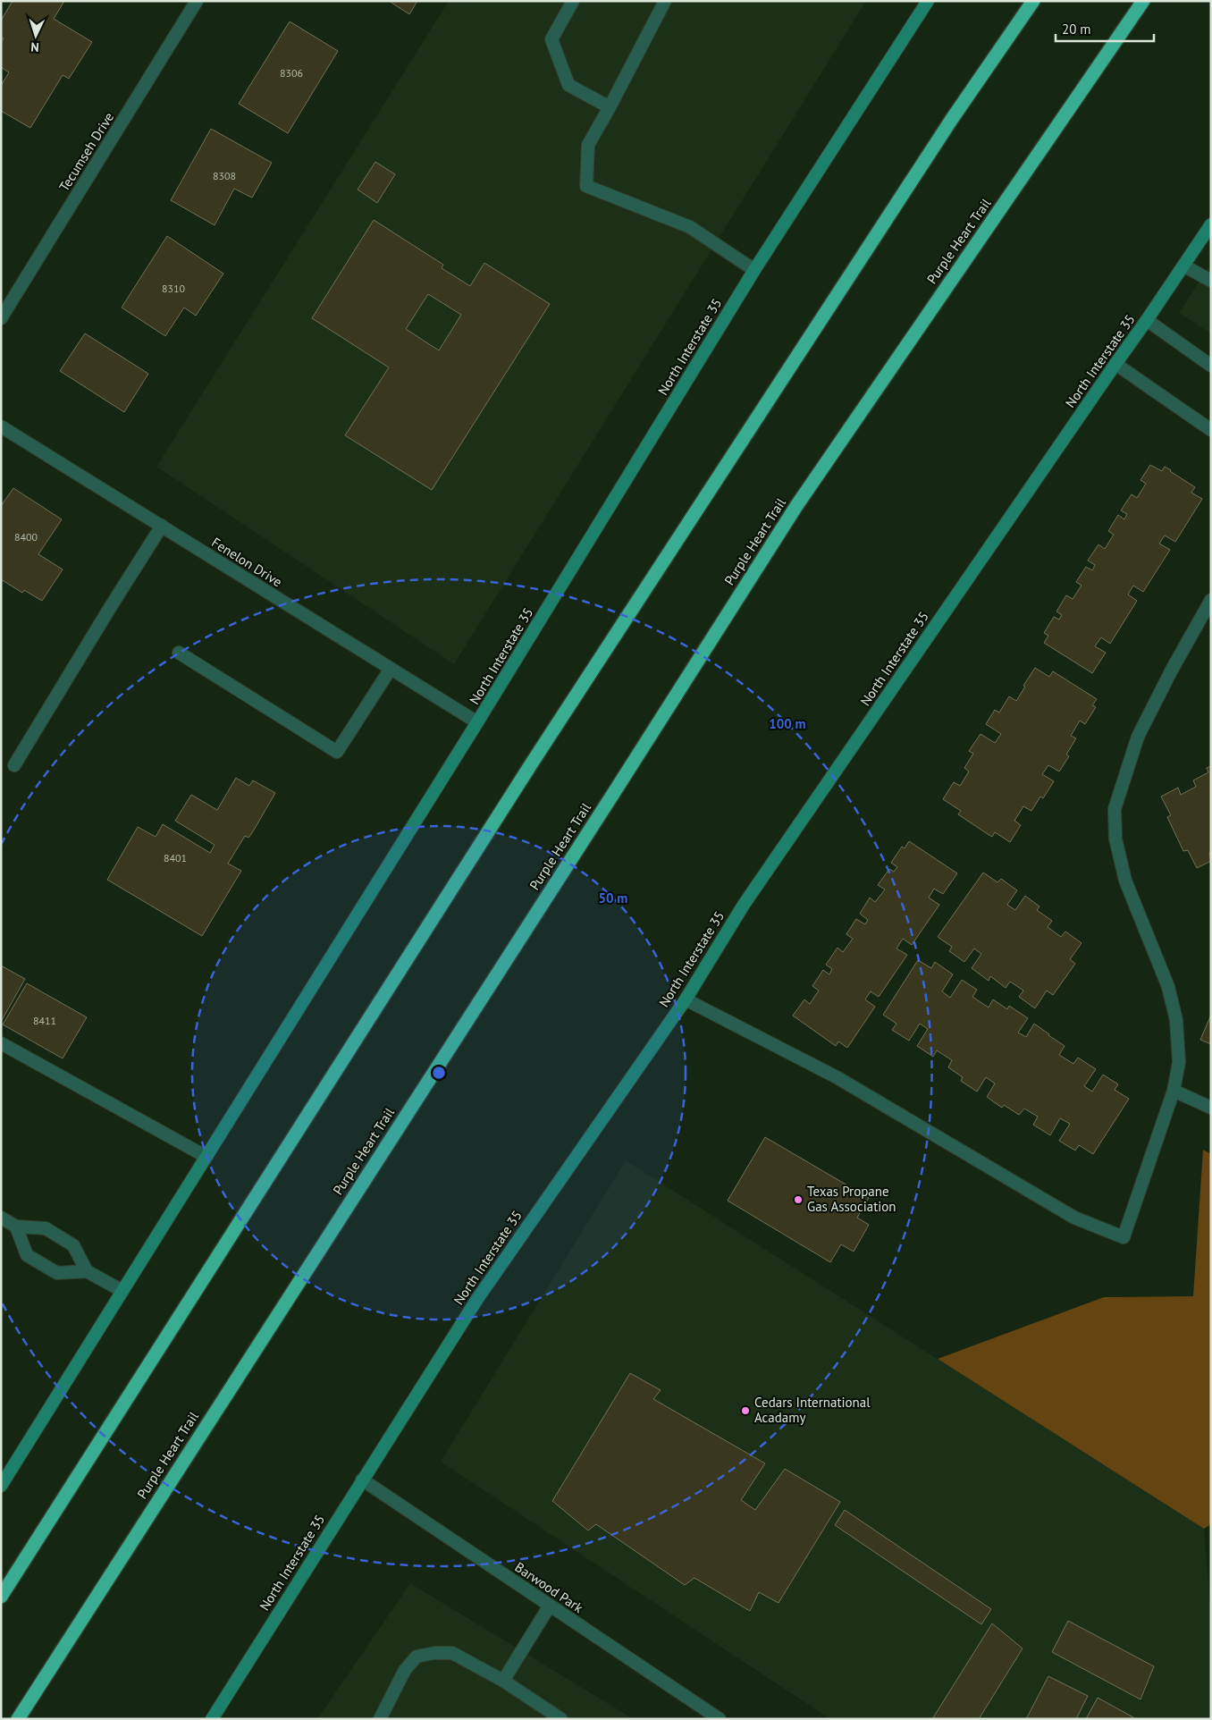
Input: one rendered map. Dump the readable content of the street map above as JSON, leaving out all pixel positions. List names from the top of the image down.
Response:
{
  "streets": {
    "highway": ["Purple Heart Trail"],
    "main road": ["North Interstate 35"],
    "street": ["Tecumseh Drive", "Fenelon Drive", "Barwood Park"]
  },
  "crossings": [
    ["North Interstate 35", "Fenelon Drive"],
    ["North Interstate 35", "Barwood Park"]
  ],
  "places": ["Texas Propane Gas Association", "Cedars International Acadamy"],
  "house_numbers": [
    "8306",
    "8308",
    "8310",
    "8400",
    "8401",
    "8411"
  ],
  "scale_bar": "20 m",
  "north": "bottom",
  "rings": ["100 m", "50 m"]
}
